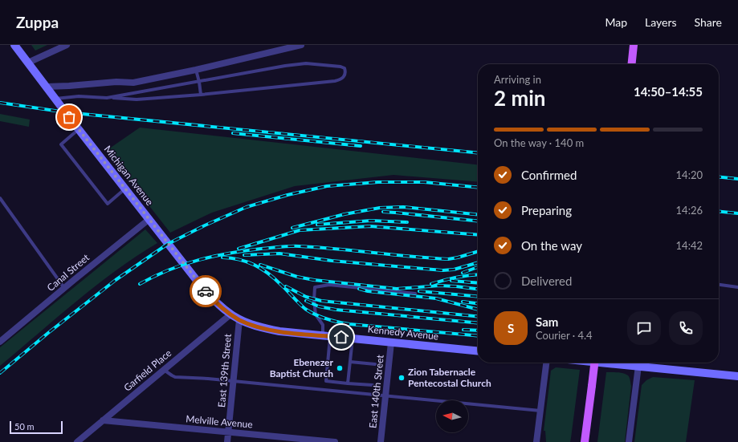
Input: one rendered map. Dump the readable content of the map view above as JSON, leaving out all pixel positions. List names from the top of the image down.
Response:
{
  "streets": {
    "main road": ["Michigan Avenue", "Kennedy Avenue"],
    "street": [
      "Canal Street",
      "Garfield Place",
      "East 139th Street",
      "East 140th Street",
      "Melville Avenue"
    ]
  },
  "crossings": [
    ["Michigan Avenue", "Canal Street"],
    ["Michigan Avenue", "Kennedy Avenue"],
    ["Michigan Avenue", "Garfield Place"],
    ["Kennedy Avenue", "Garfield Place"],
    ["Kennedy Avenue", "East 139th Street"],
    ["Kennedy Avenue", "East 140th Street"],
    ["Garfield Place", "Melville Avenue"],
    ["East 139th Street", "Melville Avenue"]
  ],
  "places": ["Ebenezer Baptist Church", "Zion Tabernacle Pentecostal Church"],
  "scale_bar": "50 m",
  "north": "left",
  "page": {
    "header": "Zuppa",
    "nav": ["Map", "Layers", "Share"],
    "heading": ["2 min", "Arriving in", "14:50–14:55"],
    "panel": ["Sam", "Courier · 4.4"],
    "bar": "On the way · 140 m",
    "list": [
      ["Confirmed", "14:20"],
      ["Preparing", "14:26"],
      ["On the way", "14:42"],
      "Delivered"
    ],
    "round": "S",
    "scale": "50 m"
  }
}
